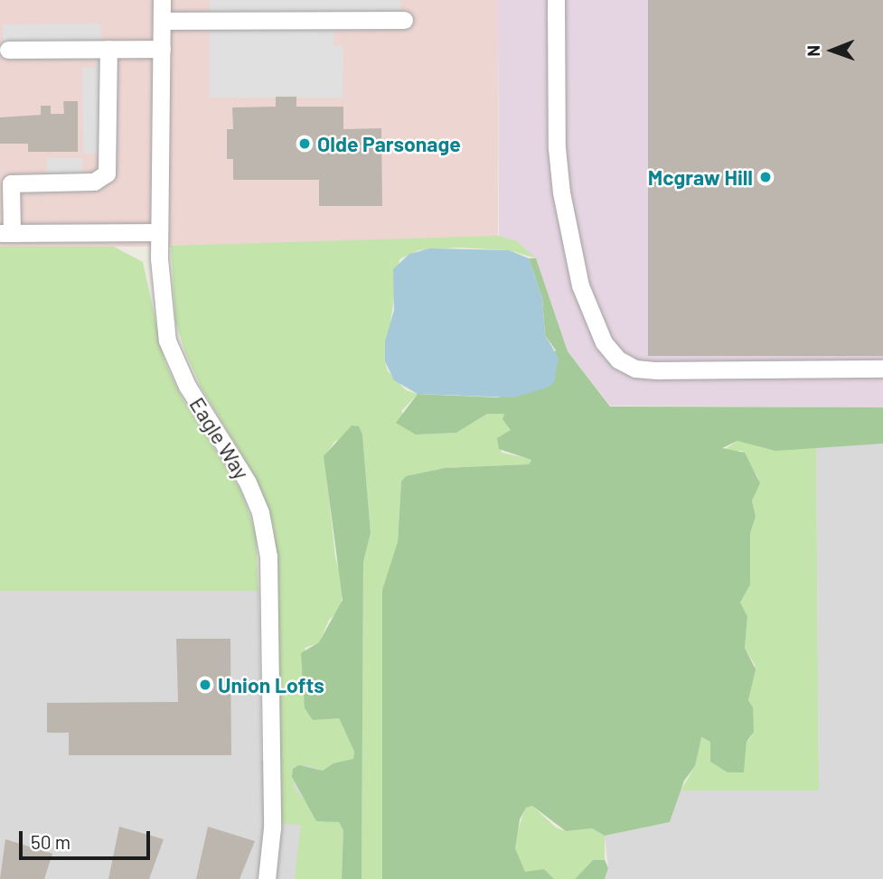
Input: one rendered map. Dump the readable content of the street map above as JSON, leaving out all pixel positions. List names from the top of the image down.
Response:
{
  "streets": {
    "street": ["Eagle Way"]
  },
  "places": ["Olde Parsonage", "Mcgraw Hill", "Union Lofts"],
  "scale_bar": "50 m",
  "north": "left"
}
